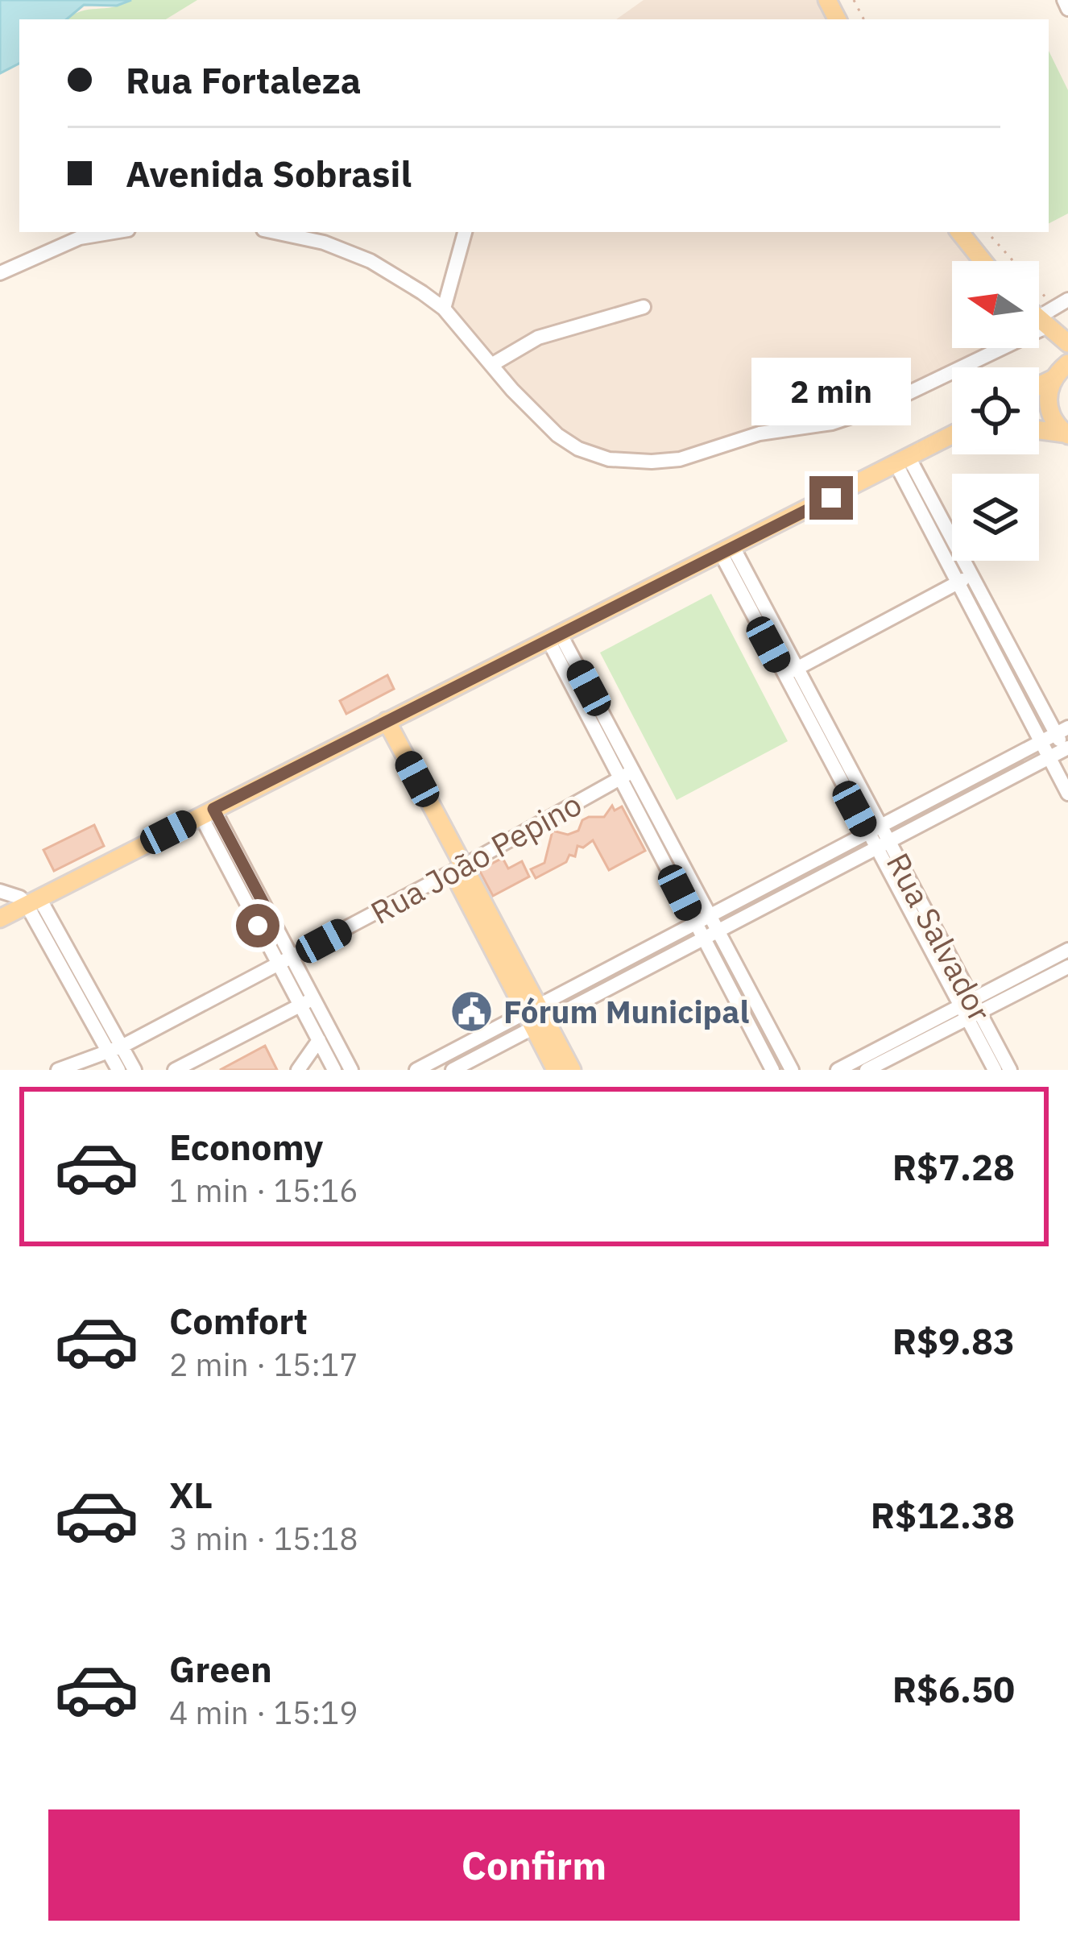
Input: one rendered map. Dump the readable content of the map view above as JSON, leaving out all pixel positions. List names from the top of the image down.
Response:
{
  "streets": {
    "street": ["Rua João Pepino", "Rua Salvador"]
  },
  "places": {
    "public building": ["Fórum Municipal"]
  },
  "north": "left",
  "page": {
    "banner": ["Rua Fortaleza", "Avenida Sobrasil"],
    "bubble": "2 min",
    "list": [
      {
        "name": "Economy",
        "note": "1 min · 15:16",
        "value": "R$7.28"
      },
      {
        "name": "Comfort",
        "note": "2 min · 15:17",
        "value": "R$9.83"
      },
      {
        "name": "XL",
        "note": "3 min · 15:18",
        "value": "R$12.38"
      },
      {
        "name": "Green",
        "note": "4 min · 15:19",
        "value": "R$6.50"
      }
    ],
    "buttons": "Confirm"
  }
}
